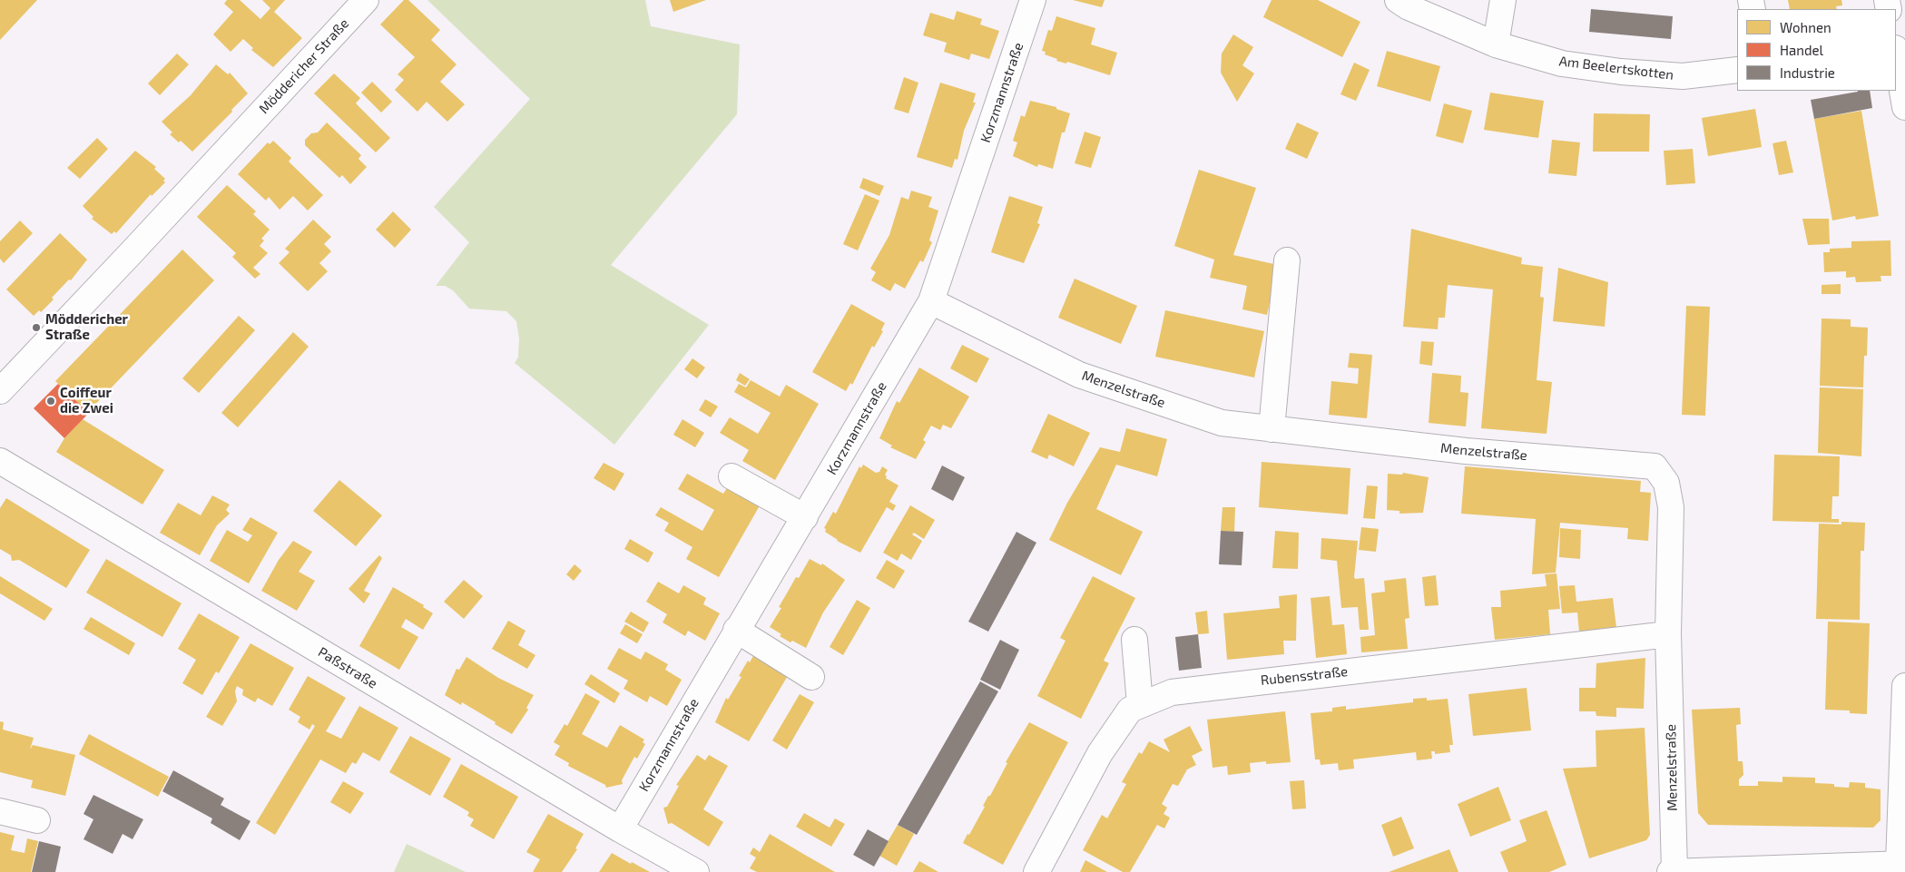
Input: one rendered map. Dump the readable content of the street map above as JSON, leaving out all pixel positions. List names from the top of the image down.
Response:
{
  "streets": {
    "street": [
      "Möddericher Straße",
      "Am Beelertskotten",
      "Korzmannstraße",
      "Menzelstraße",
      "Paßstraße",
      "Rubensstraße"
    ]
  },
  "crossings": [
    ["Korzmannstraße", "Menzelstraße"],
    ["Korzmannstraße", "Paßstraße"],
    ["Menzelstraße", "Rubensstraße"]
  ],
  "places": ["Möddericher Straße", "Coiffeur die Zwei"],
  "legend": ["Wohnen", "Handel", "Industrie"]
}
